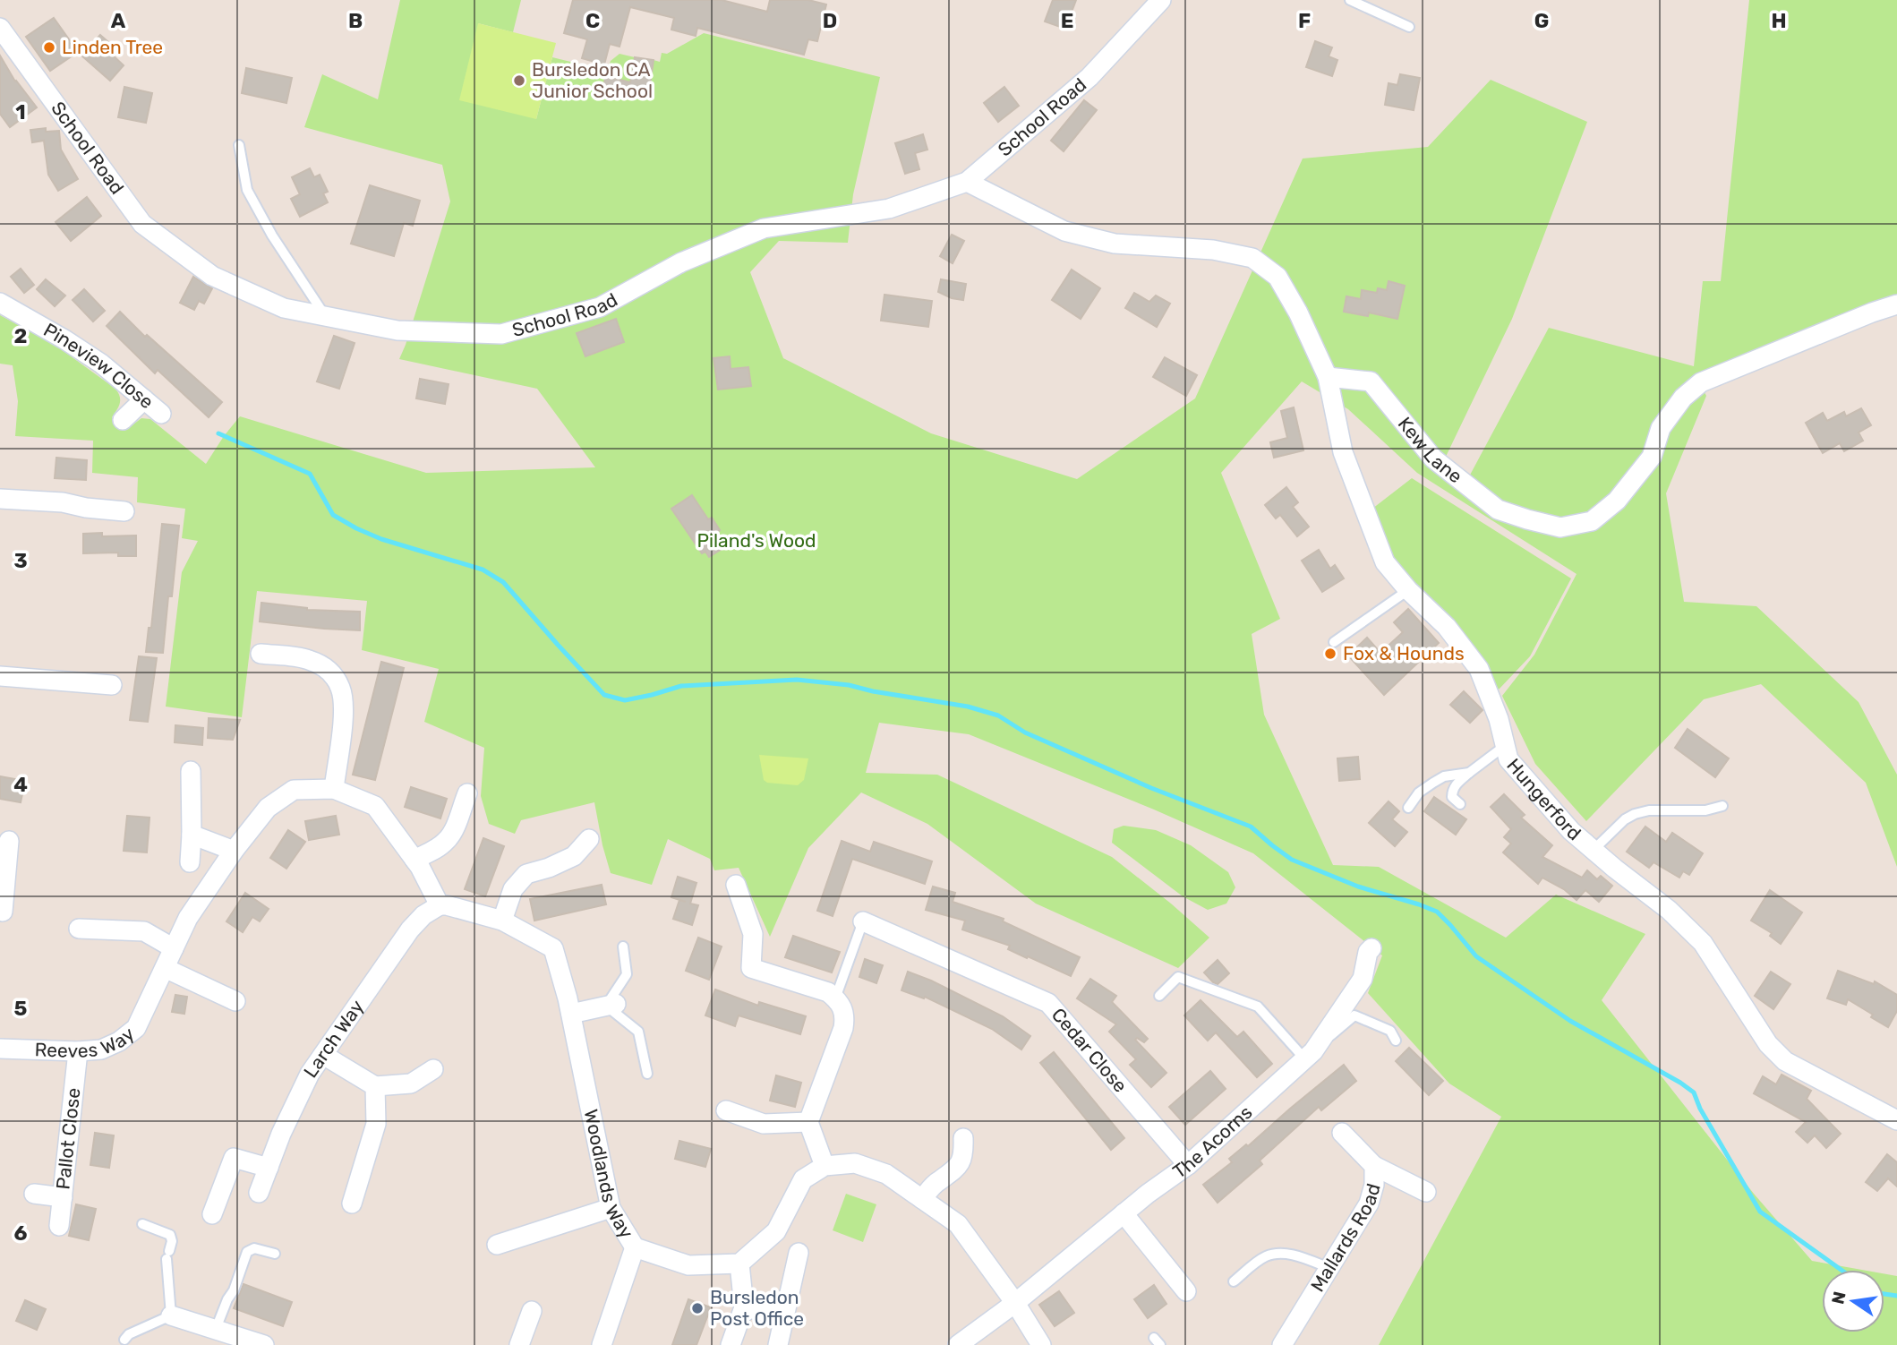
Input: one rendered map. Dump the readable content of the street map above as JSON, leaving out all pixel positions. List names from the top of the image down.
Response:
{
  "streets": {
    "street": [
      "School Road",
      "Pineview Close",
      "Kew Lane",
      "Hungerford",
      "Reeves Way",
      "Larch Way",
      "Cedar Close",
      "Pallot Close",
      "The Acorns",
      "Woodlands Way",
      "Mallards Road"
    ]
  },
  "crossings": [
    ["Kew Lane", "Hungerford"],
    ["Reeves Way", "Larch Way"],
    ["Reeves Way", "Pallot Close"],
    ["Reeves Way", "Woodlands Way"],
    ["Larch Way", "Woodlands Way"],
    ["Cedar Close", "The Acorns"]
  ],
  "parks": ["Piland's Wood"],
  "places": [
    "Linden Tree",
    "Bursledon CA Junior School",
    "Fox & Hounds",
    "Bursledon Post Office"
  ],
  "north": "left",
  "grid": {
    "columns": [
      "A",
      "B",
      "C",
      "D",
      "E",
      "F",
      "G",
      "H"
    ],
    "rows": [
      "1",
      "2",
      "3",
      "4",
      "5",
      "6"
    ]
  }
}
